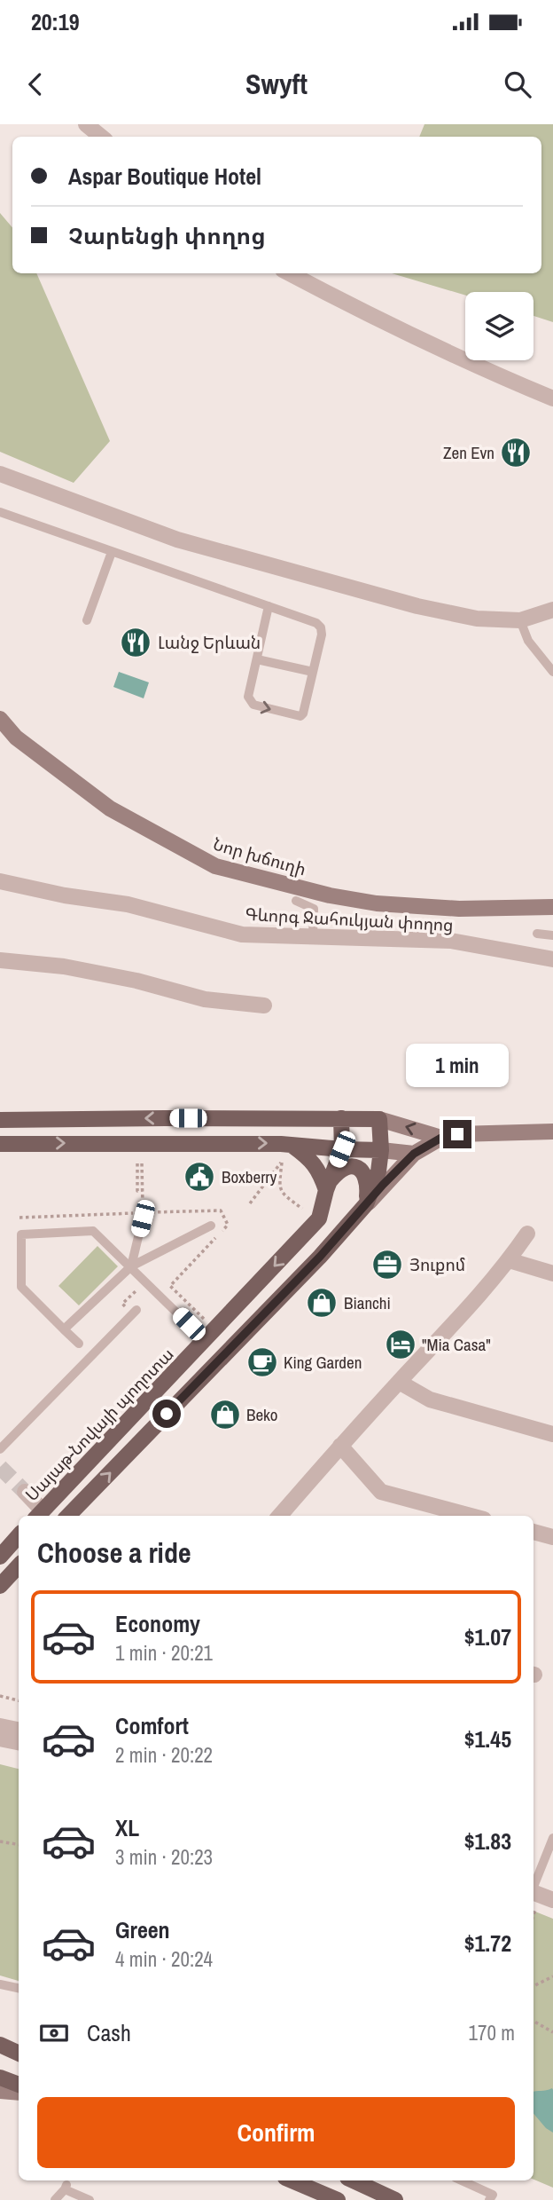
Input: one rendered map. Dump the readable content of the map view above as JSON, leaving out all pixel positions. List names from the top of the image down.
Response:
{
  "streets": {
    "main road": ["Նոր խճուղի", "Սայաթ-Նովայի պողոտա"],
    "street": ["Գևորգ Ջահուկյան փողոց"]
  },
  "places": {
    "restaurant": ["Zen Evn", "Լանջ Երևան"],
    "public building": ["Boxberry"],
    "office": ["Յուքոմ"],
    "shop": ["Bianchi", "Beko"],
    "hotel": ["\"Mia Casa\""],
    "cafe": ["King Garden"]
  },
  "page": {
    "status": "20:19",
    "header": "Swyft",
    "banner": ["Aspar Boutique Hotel", "Չարենցի փողոց"],
    "bubble": "1 min",
    "heading": "Choose a ride",
    "list": [
      {
        "name": "Economy",
        "note": "1 min · 20:21",
        "value": "$1.07"
      },
      {
        "name": "Comfort",
        "note": "2 min · 20:22",
        "value": "$1.45"
      },
      {
        "name": "XL",
        "note": "3 min · 20:23",
        "value": "$1.83"
      },
      {
        "name": "Green",
        "note": "4 min · 20:24",
        "value": "$1.72"
      }
    ],
    "pay": ["Cash", "170 m"],
    "buttons": "Confirm"
  }
}
